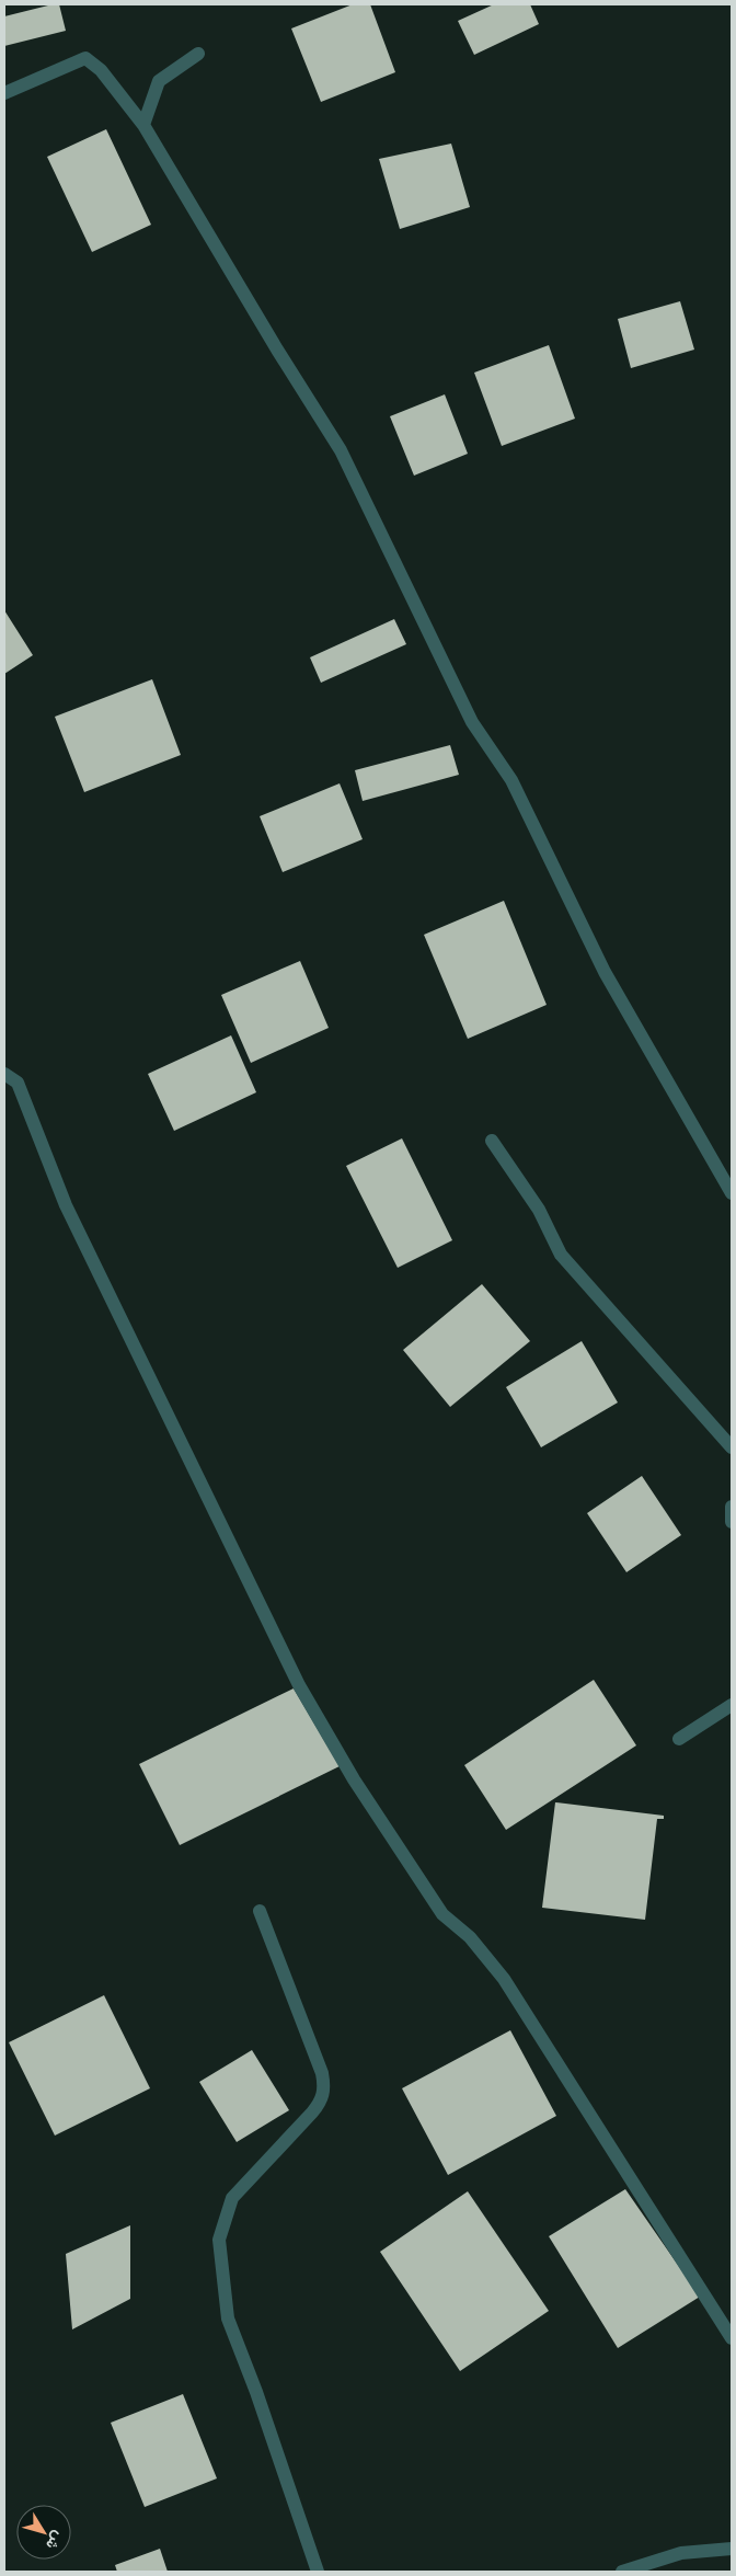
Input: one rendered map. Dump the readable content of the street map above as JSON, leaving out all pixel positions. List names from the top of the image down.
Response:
{
  "north": "bottom right"
}
